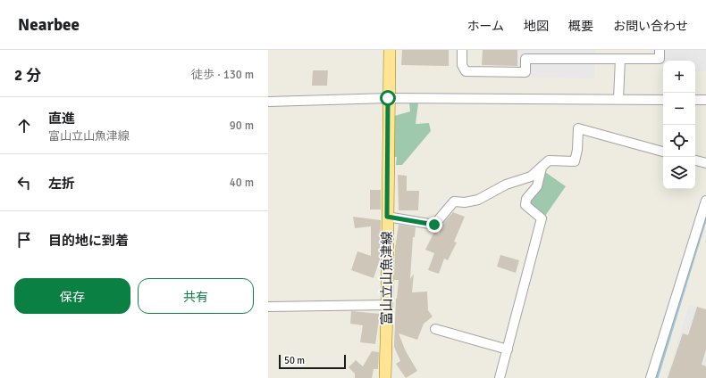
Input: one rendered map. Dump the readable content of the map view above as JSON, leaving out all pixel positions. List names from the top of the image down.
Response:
{
  "streets": {
    "main road": ["富山立山魚津線"]
  },
  "scale_bar": "50 m",
  "page": {
    "header": "Nearbee",
    "nav": [
      "ホーム",
      "地図",
      "概要",
      "お問い合わせ"
    ],
    "heading": ["2 分", "徒歩 · 130 m"],
    "map_buttons": ["+", "−"],
    "list": [
      ["直進", "富山立山魚津線", "90 m"],
      ["左折", "40 m"],
      "目的地に到着"
    ],
    "buttons": ["保存", "共有"],
    "scale": "50 m"
  }
}
